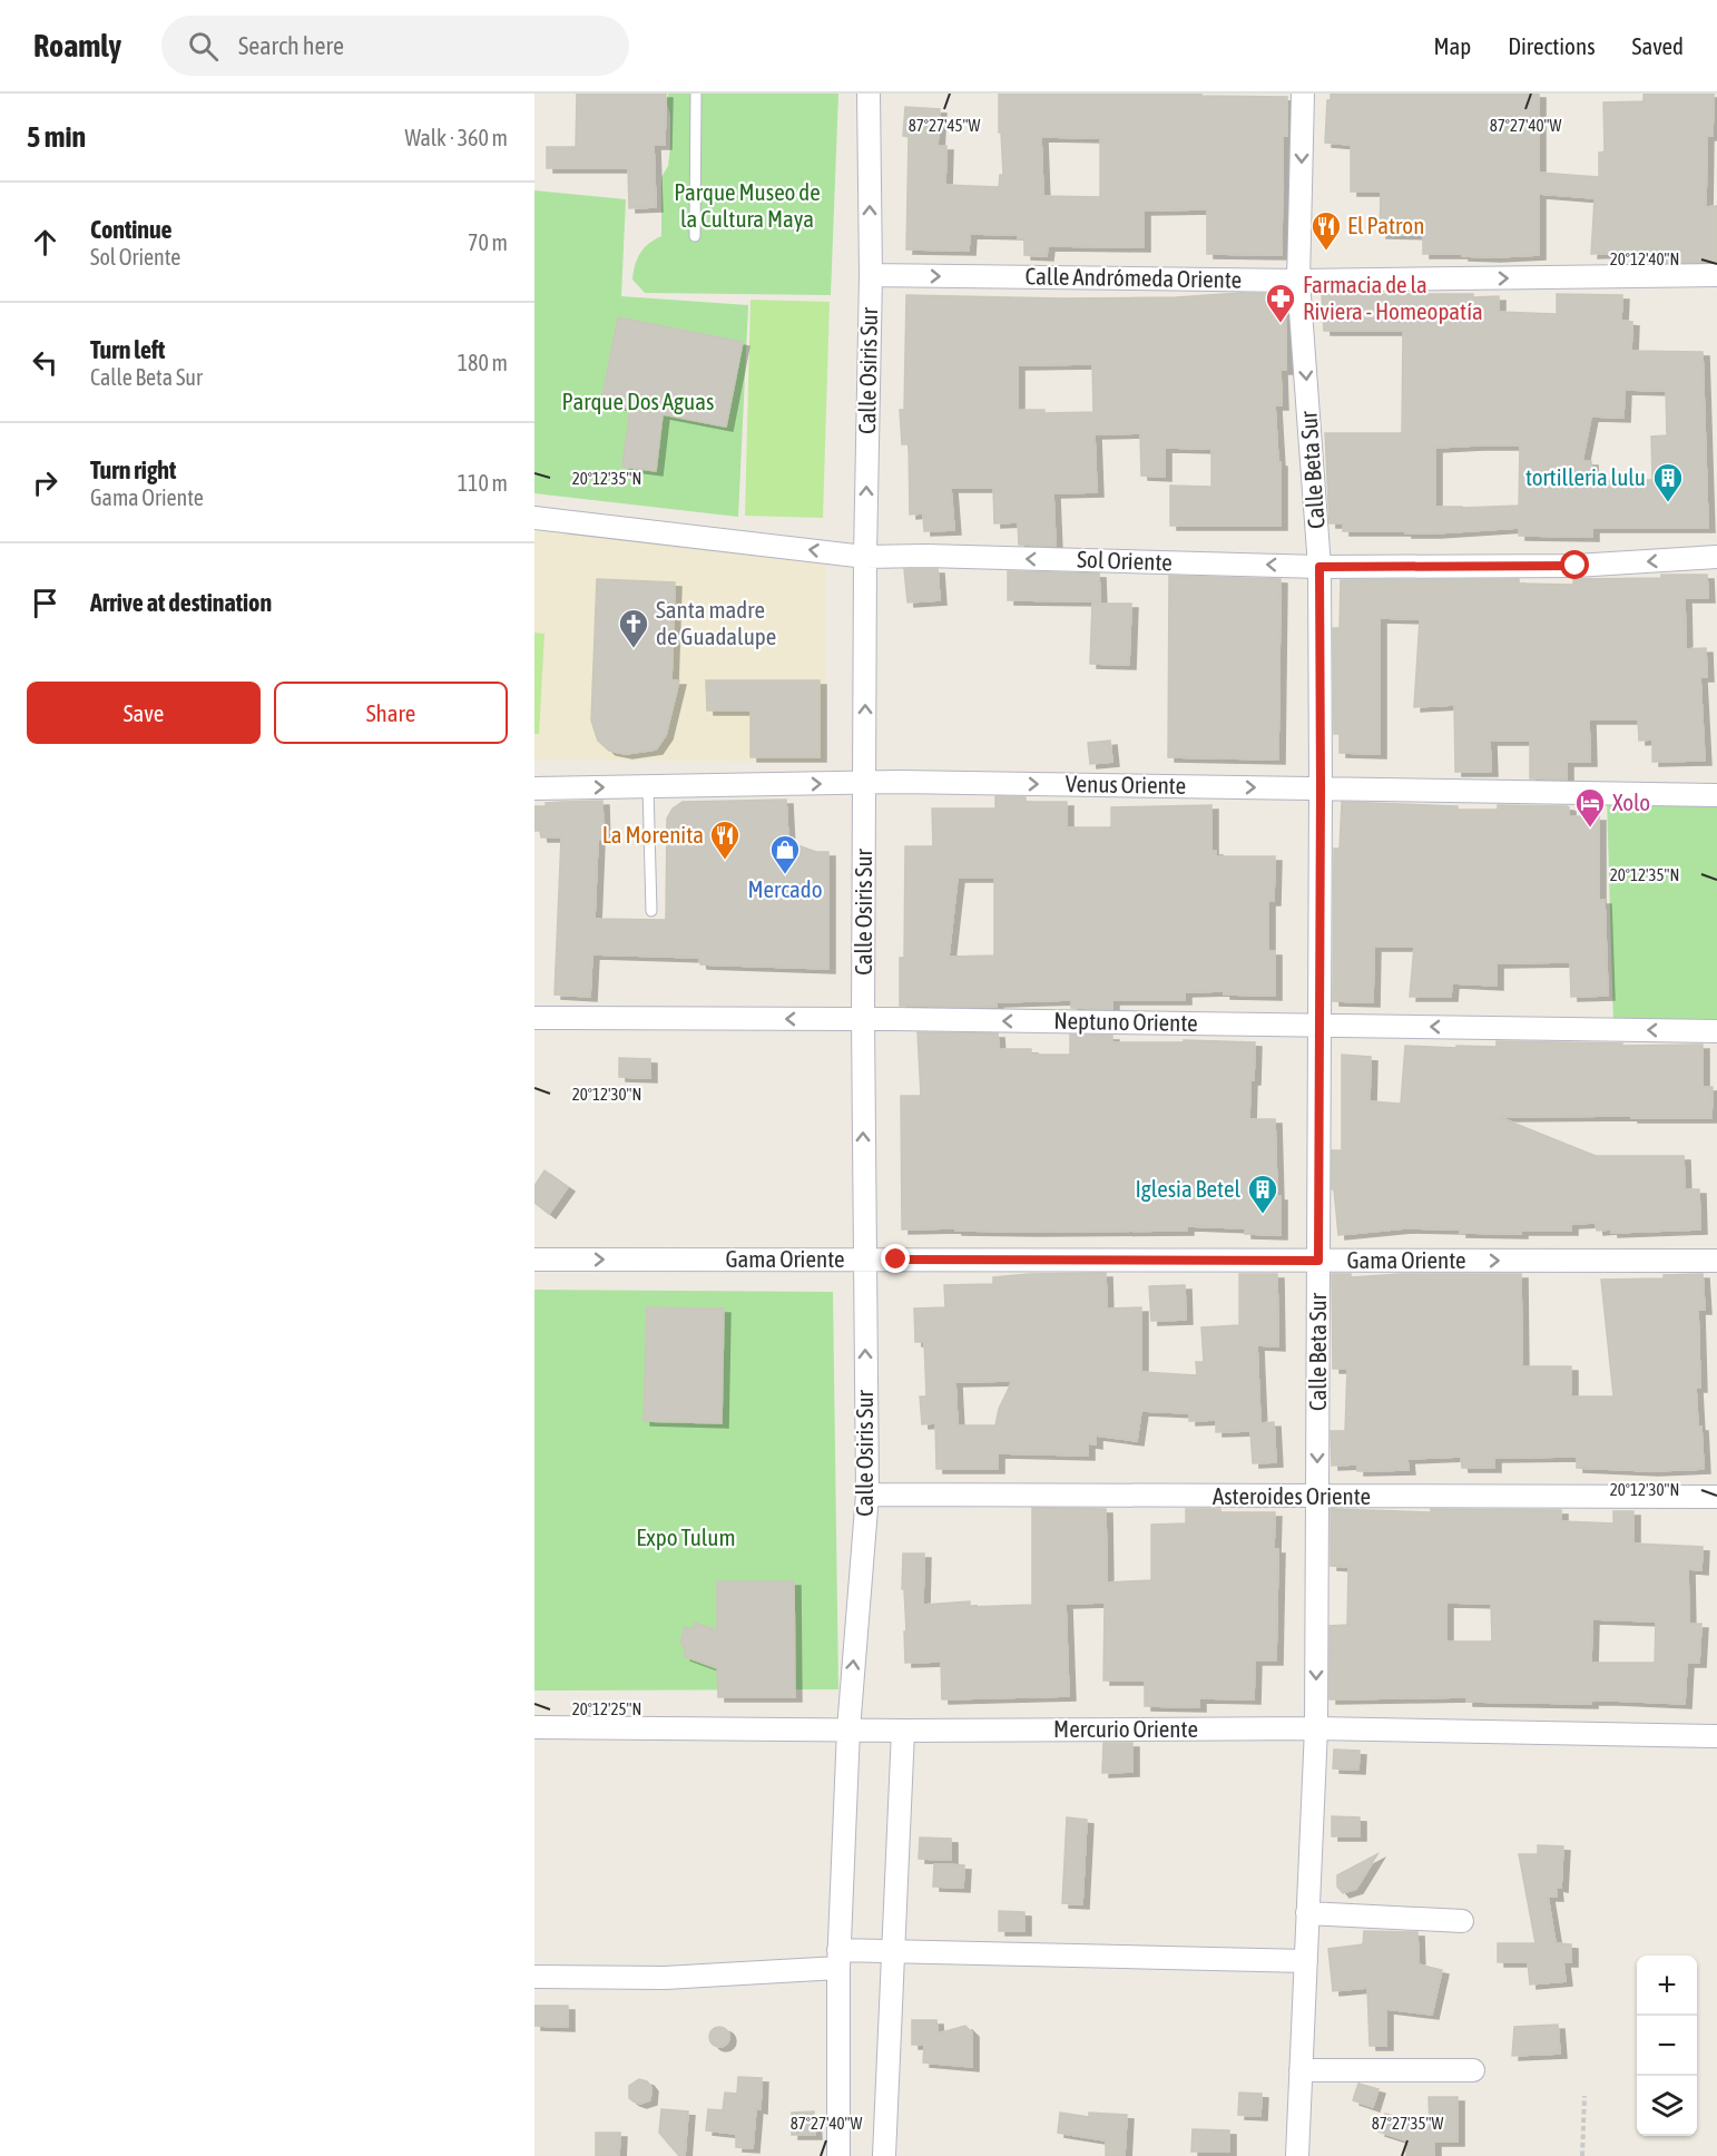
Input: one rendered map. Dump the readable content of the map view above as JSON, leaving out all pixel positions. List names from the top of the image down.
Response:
{
  "streets": {
    "street": [
      "Calle Andrómeda Oriente",
      "Calle Osiris Sur",
      "Calle Beta Sur",
      "Sol Oriente",
      "Venus Oriente",
      "Neptuno Oriente",
      "Gama Oriente",
      "Asteroides Oriente",
      "Mercurio Oriente"
    ]
  },
  "crossings": [
    ["Calle Andrómeda Oriente", "Calle Osiris Sur"],
    ["Calle Andrómeda Oriente", "Calle Beta Sur"],
    ["Calle Osiris Sur", "Sol Oriente"],
    ["Calle Osiris Sur", "Venus Oriente"],
    ["Calle Osiris Sur", "Neptuno Oriente"],
    ["Calle Osiris Sur", "Gama Oriente"],
    ["Calle Osiris Sur", "Asteroides Oriente"],
    ["Calle Osiris Sur", "Mercurio Oriente"],
    ["Calle Beta Sur", "Sol Oriente"],
    ["Calle Beta Sur", "Venus Oriente"],
    ["Calle Beta Sur", "Neptuno Oriente"],
    ["Calle Beta Sur", "Gama Oriente"],
    ["Calle Beta Sur", "Asteroides Oriente"],
    ["Calle Beta Sur", "Mercurio Oriente"]
  ],
  "one_way": [
    "Calle Andrómeda Oriente",
    "Calle Osiris Sur",
    "Calle Beta Sur",
    "Sol Oriente",
    "Venus Oriente",
    "Neptuno Oriente",
    "Gama Oriente"
  ],
  "parks": ["Parque Museo de la Cultura Maya", "Parque Dos Aguas", "Expo Tulum"],
  "places": {
    "restaurant": ["El Patron", "La Morenita"],
    "pharmacy": ["Farmacia de la Riviera - Homeopatía"],
    "building": ["tortilleria lulu", "Iglesia Betel"],
    "church": ["Santa madre de Guadalupe"],
    "hotel": ["Xolo"],
    "shop": ["Mercado"]
  },
  "page": {
    "header": "Roamly",
    "search": "Search here",
    "nav": ["Map", "Directions", "Saved"],
    "heading": ["5 min", "Walk · 360 m"],
    "list": [
      ["Continue", "Sol Oriente", "70 m"],
      ["Turn left", "Calle Beta Sur", "180 m"],
      ["Turn right", "Gama Oriente", "110 m"],
      "Arrive at destination"
    ],
    "buttons": ["Save", "Share"],
    "map_buttons": ["+", "−"]
  },
  "coordinates": [
    "87°27'40\"W",
    "87°27'45\"W",
    "20°12'40\"N",
    "20°12'35\"N",
    "20°12'30\"N",
    "20°12'25\"N",
    "87°27'35\"W"
  ]
}
